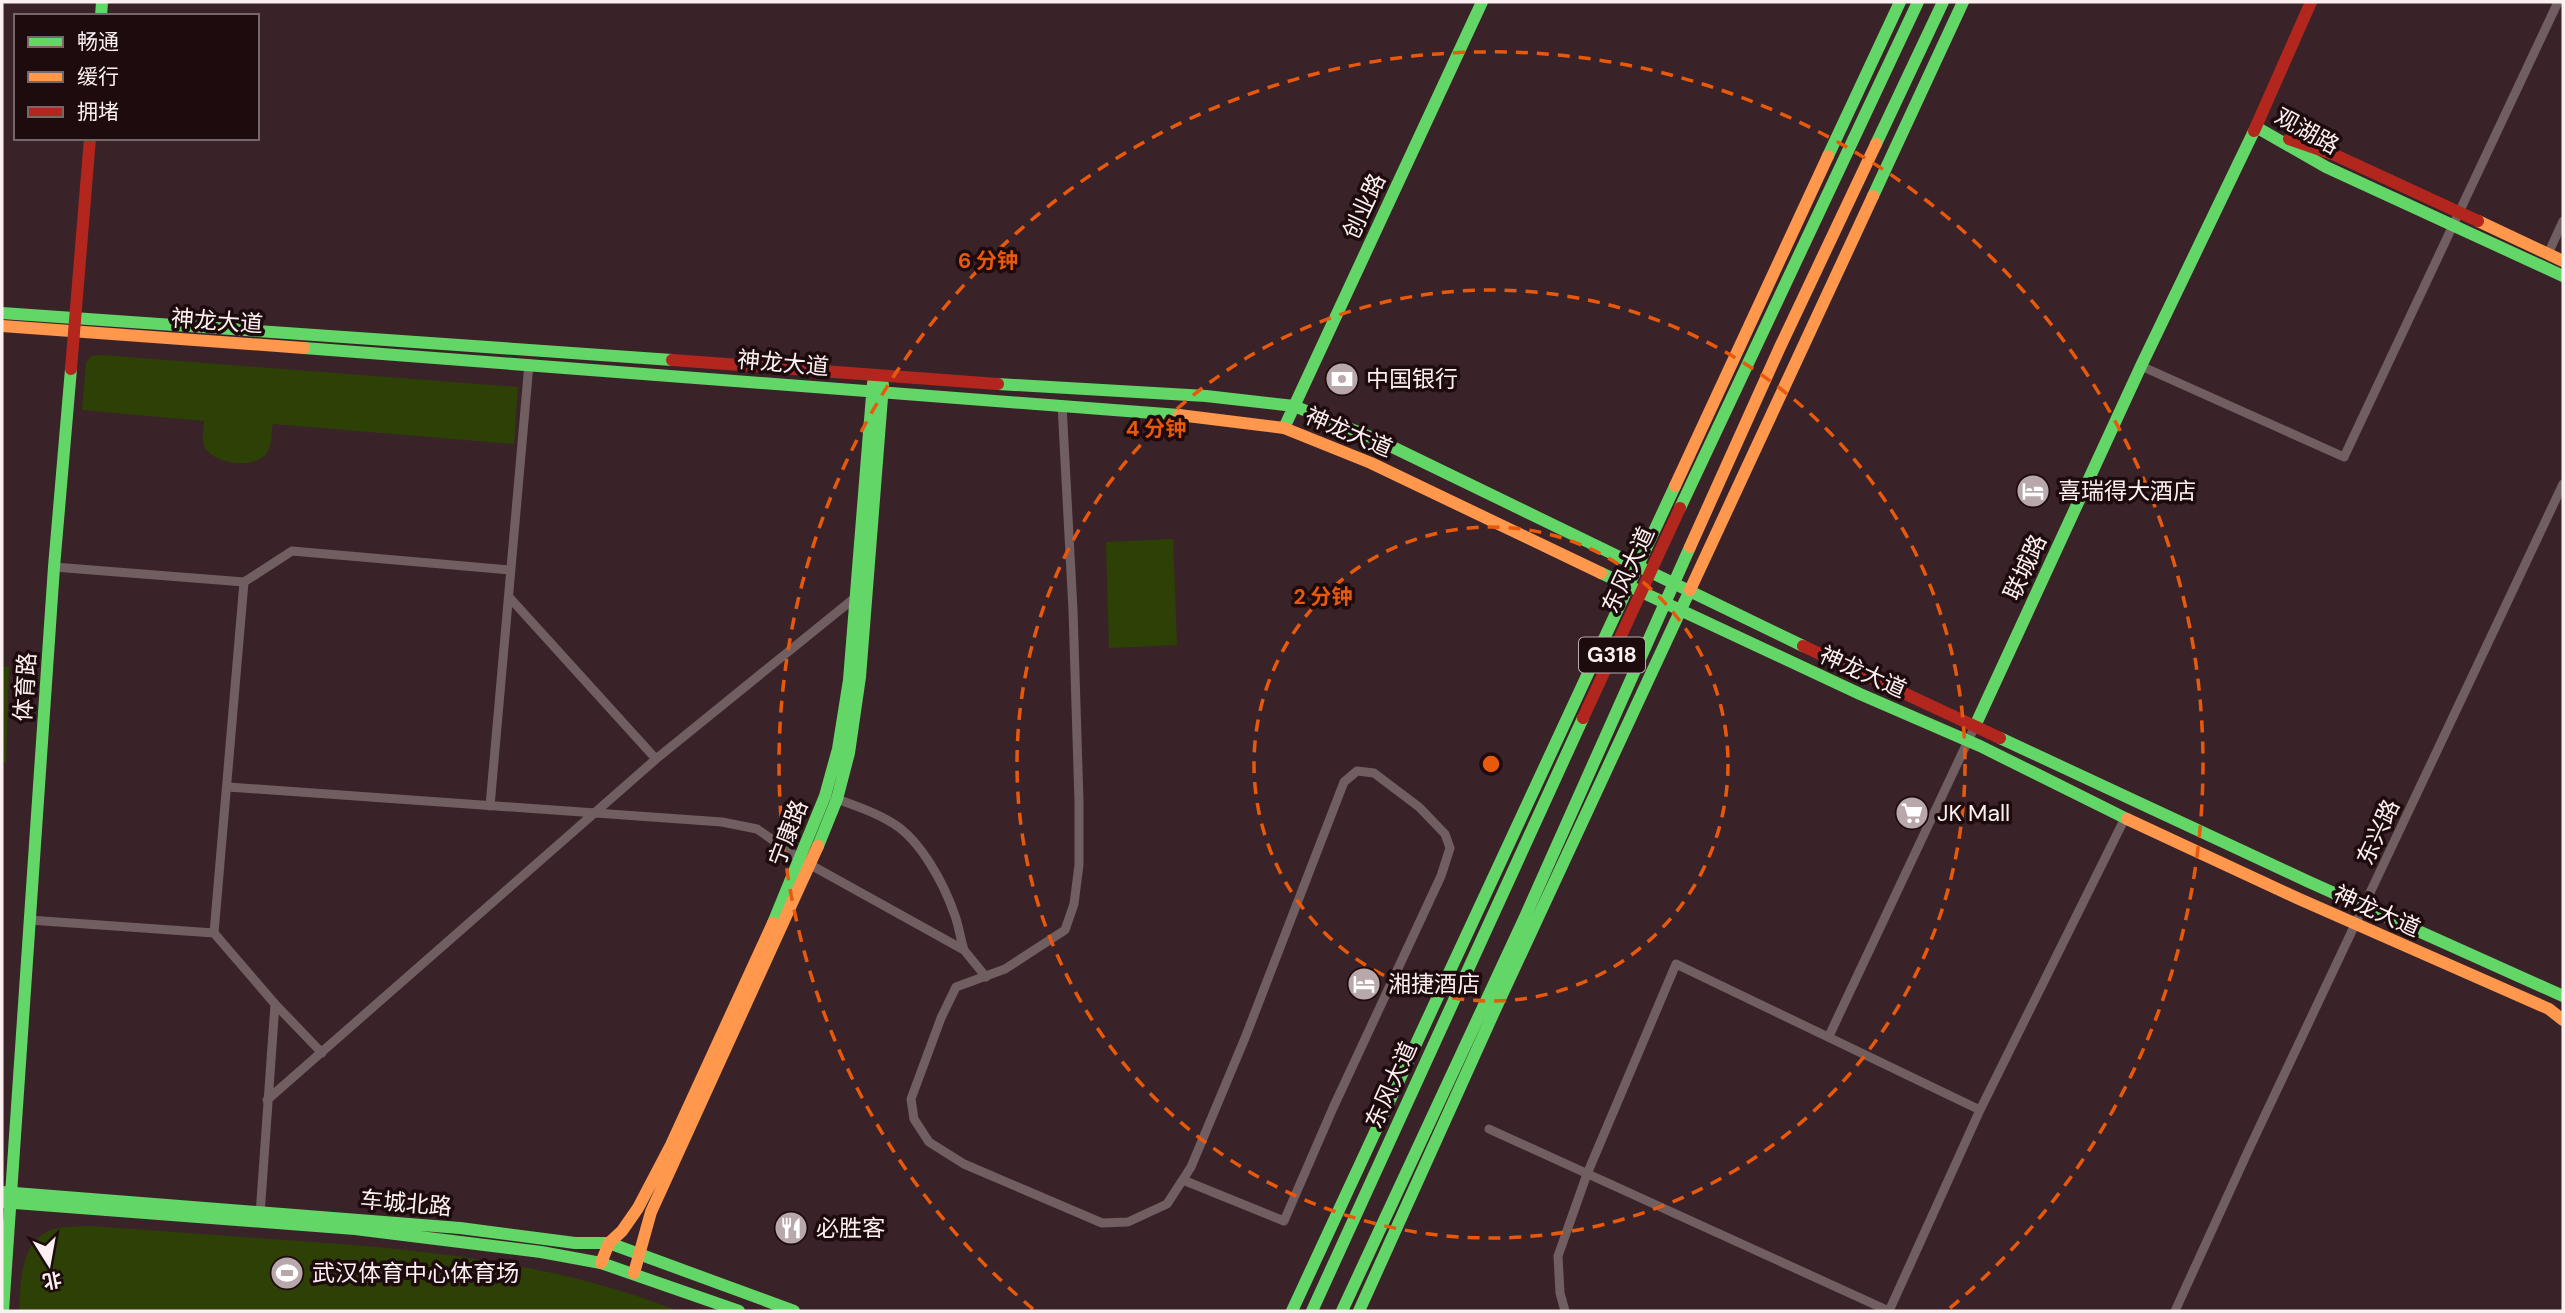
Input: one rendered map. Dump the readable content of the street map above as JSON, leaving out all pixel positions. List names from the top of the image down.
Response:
{
  "streets": {
    "main road": [
      "观湖路",
      "创业路",
      "神龙大道",
      "联城路",
      "东风大道",
      "G318",
      "体育路",
      "宁康路",
      "车城北路"
    ],
    "street": ["东兴路"]
  },
  "crossings": [
    ["观湖路", "联城路"],
    ["创业路", "神龙大道"],
    ["神龙大道", "联城路"],
    ["神龙大道", "体育路"],
    ["神龙大道", "东兴路"],
    ["神龙大道", "宁康路"],
    ["体育路", "车城北路"],
    ["宁康路", "车城北路"]
  ],
  "places": {
    "bank": ["中国银行"],
    "hotel": ["喜瑞得大酒店", "湘捷酒店"],
    "supermarket": ["JK Mall"],
    "restaurant": ["必胜客"],
    "sports": ["武汉体育中心体育场"]
  },
  "legend": ["畅通", "缓行", "拥堵"],
  "north": "bottom",
  "rings": ["6 分钟", "4 分钟", "2 分钟"]
}
